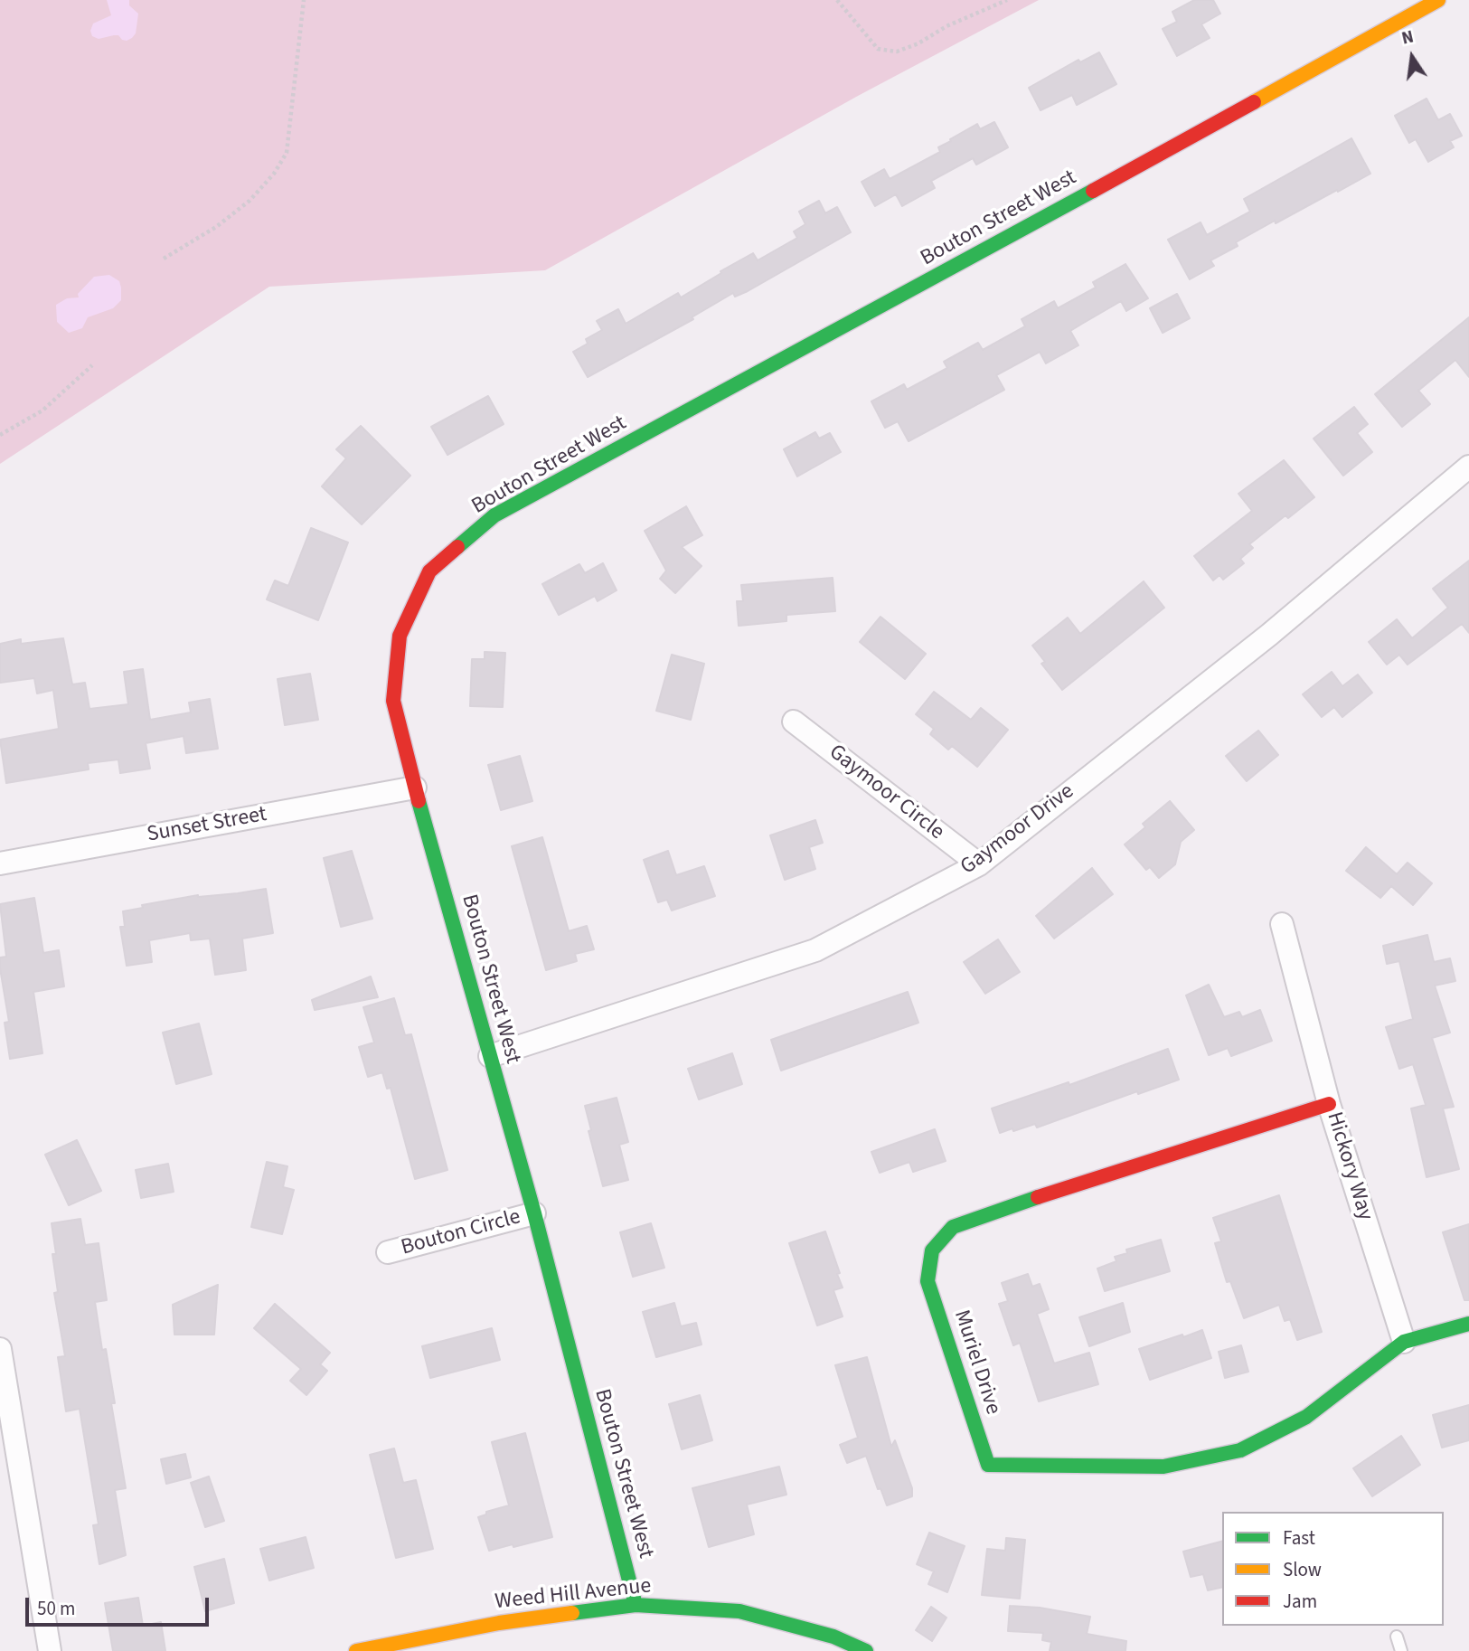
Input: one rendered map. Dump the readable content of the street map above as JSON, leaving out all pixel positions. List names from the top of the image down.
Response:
{
  "streets": {
    "street": [
      "Bouton Street West",
      "Gaymoor Circle",
      "Sunset Street",
      "Gaymoor Drive",
      "Hickory Way",
      "Bouton Circle",
      "Muriel Drive",
      "Weed Hill Avenue"
    ]
  },
  "crossings": [
    ["Bouton Street West", "Sunset Street"],
    ["Bouton Street West", "Gaymoor Drive"],
    ["Bouton Street West", "Bouton Circle"],
    ["Bouton Street West", "Weed Hill Avenue"],
    ["Gaymoor Circle", "Gaymoor Drive"],
    ["Hickory Way", "Muriel Drive"]
  ],
  "legend": ["Fast", "Slow", "Jam"],
  "scale_bar": "50 m",
  "north": "top"
}
